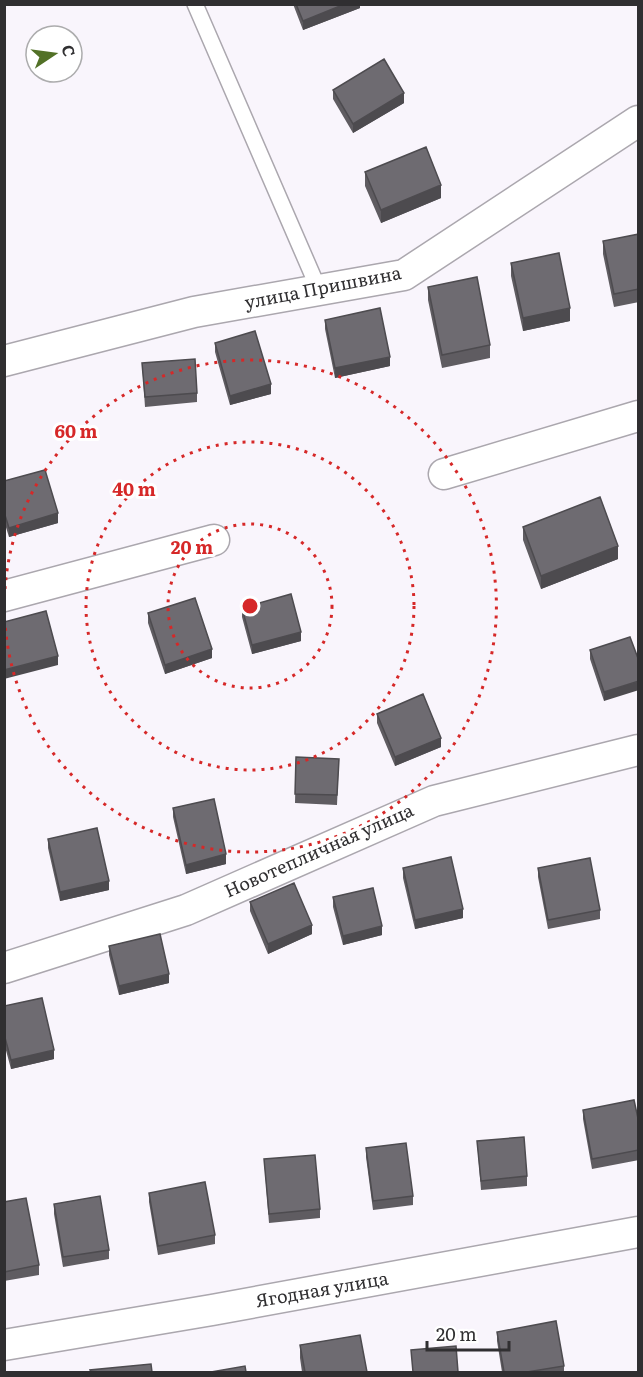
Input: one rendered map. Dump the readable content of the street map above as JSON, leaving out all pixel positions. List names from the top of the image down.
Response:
{
  "streets": {
    "street": ["улица Пришвина", "Новотепличная улица", "Ягодная улица"]
  },
  "scale_bar": "20 m",
  "north": "right",
  "rings": ["60 m", "40 m", "20 m"]
}
